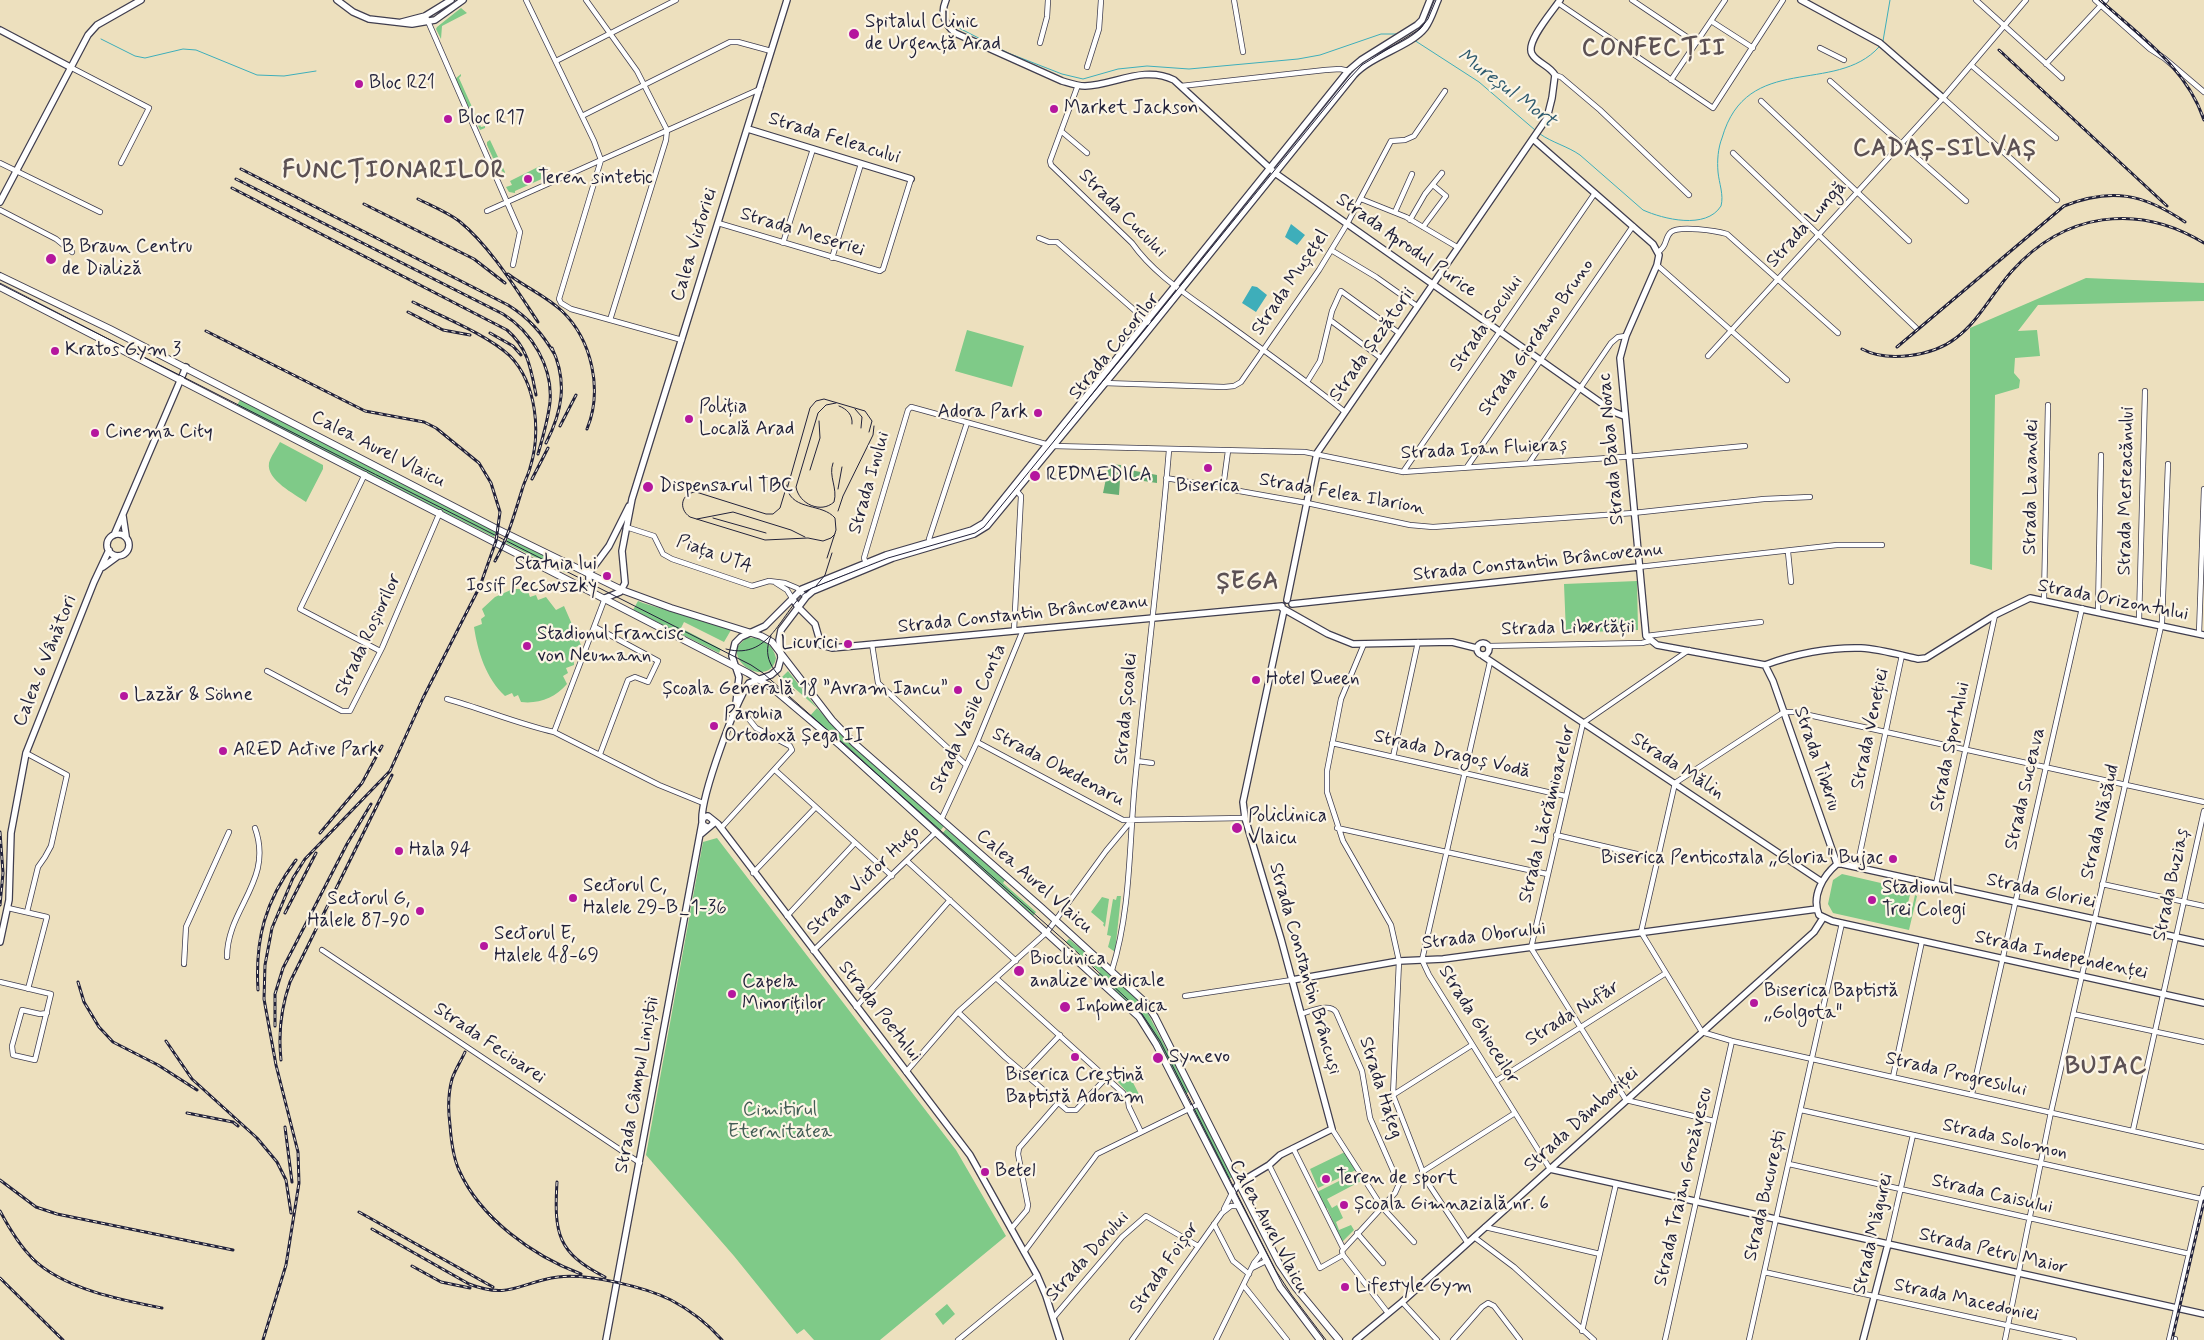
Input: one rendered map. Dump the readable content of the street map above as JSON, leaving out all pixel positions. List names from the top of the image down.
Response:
{
  "streets": {
    "main road": ["Calea Aurel Vlaicu"],
    "street": [
      "Strada Feleacului",
      "Strada Cucului",
      "Strada Lungă",
      "Strada Meseriei",
      "Calea Victoriei",
      "Strada Aprodul Purice",
      "Strada Mușețel",
      "Strada Socului",
      "Strada Giordano Bruno",
      "Strada Șezătorii",
      "Strada Cocorilor",
      "Strada Baba Novac",
      "Strada Ioan Fluieraș",
      "Strada Inului",
      "Strada Lavandei",
      "Strada Mesteacănului",
      "Strada Felea Ilarion",
      "Piața UTA",
      "Strada Constantin Brâncoveanu",
      "Strada Orizontului",
      "Strada Libertății",
      "Strada Roșiorilor",
      "Calea 6 Vânători",
      "Strada Școalei",
      "Strada Vasile Conta",
      "Strada Veneției",
      "Strada Sportului",
      "Strada Dragoș Vodă",
      "Strada Tiberiu",
      "Strada Mălin",
      "Strada Obedenaru",
      "Strada Suceava",
      "Strada Lăcrămioarelor",
      "Strada Năsăud",
      "Strada Victor Hugo",
      "Strada Buziaș",
      "Strada Gloriei",
      "Strada Oborului",
      "Strada Independenței",
      "Strada Constantin Brâncuși",
      "Strada Poetului",
      "Strada Nufăr",
      "Strada Ghioceilor",
      "Strada Fecioarei",
      "Strada Progresului",
      "Strada Câmpul Liniștii",
      "Strada Hațeg",
      "Strada Dâmboviței",
      "Strada Solomon",
      "Strada Traian Grozăvescu",
      "Strada Caisului",
      "Strada București",
      "Strada Măgurei",
      "Strada Petru Maior",
      "Strada Dorului",
      "Strada Foișor",
      "Strada Macedoniei"
    ]
  },
  "crossings": [
    ["Strada Feleacului", "Strada Meseriei"],
    ["Strada Feleacului", "Calea Victoriei"],
    ["Strada Cucului", "Strada Mușețel"],
    ["Strada Cucului", "Strada Șezătorii"],
    ["Strada Cucului", "Strada Cocorilor"],
    ["Strada Meseriei", "Calea Victoriei"],
    ["Calea Victoriei", "Calea Aurel Vlaicu"],
    ["Calea Victoriei", "Piața UTA"],
    ["Strada Aprodul Purice", "Strada Mușețel"],
    ["Strada Aprodul Purice", "Strada Socului"],
    ["Strada Aprodul Purice", "Strada Giordano Bruno"],
    ["Strada Aprodul Purice", "Strada Șezătorii"],
    ["Strada Aprodul Purice", "Strada Cocorilor"],
    ["Strada Aprodul Purice", "Strada Baba Novac"],
    ["Strada Mușețel", "Strada Cocorilor"],
    ["Strada Socului", "Strada Ioan Fluieraș"],
    ["Strada Giordano Bruno", "Strada Ioan Fluieraș"],
    ["Strada Șezătorii", "Strada Ioan Fluieraș"],
    ["Strada Șezătorii", "Strada Constantin Brâncuși"],
    ["Strada Cocorilor", "Calea Aurel Vlaicu"],
    ["Strada Cocorilor", "Strada Ioan Fluieraș"],
    ["Strada Cocorilor", "Strada Inului"],
    ["Strada Cocorilor", "Piața UTA"],
    ["Strada Cocorilor", "Strada Constantin Brâncoveanu"],
    ["Strada Baba Novac", "Strada Ioan Fluieraș"],
    ["Strada Baba Novac", "Strada Felea Ilarion"],
    ["Strada Baba Novac", "Strada Constantin Brâncoveanu"],
    ["Strada Baba Novac", "Strada Libertății"],
    ["Calea Aurel Vlaicu", "Strada Roșiorilor"],
    ["Calea Aurel Vlaicu", "Strada Școalei"],
    ["Calea Aurel Vlaicu", "Strada Vasile Conta"],
    ["Calea Aurel Vlaicu", "Strada Victor Hugo"],
    ["Calea Aurel Vlaicu", "Strada Foișor"],
    ["Strada Ioan Fluieraș", "Strada Inului"],
    ["Strada Ioan Fluieraș", "Strada Școalei"],
    ["Strada Ioan Fluieraș", "Strada Constantin Brâncuși"],
    ["Strada Lavandei", "Strada Orizontului"],
    ["Strada Mesteacănului", "Strada Orizontului"],
    ["Strada Felea Ilarion", "Strada Școalei"],
    ["Strada Felea Ilarion", "Strada Constantin Brâncuși"],
    ["Piața UTA", "Strada Constantin Brâncoveanu"],
    ["Strada Constantin Brâncoveanu", "Strada Libertății"],
    ["Strada Constantin Brâncoveanu", "Strada Școalei"],
    ["Strada Constantin Brâncoveanu", "Strada Vasile Conta"],
    ["Strada Constantin Brâncoveanu", "Strada Constantin Brâncuși"],
    ["Strada Orizontului", "Strada Libertății"],
    ["Strada Orizontului", "Strada Veneției"],
    ["Strada Orizontului", "Strada Sportului"],
    ["Strada Orizontului", "Strada Tiberiu"],
    ["Strada Orizontului", "Strada Suceava"],
    ["Strada Orizontului", "Strada Năsăud"],
    ["Strada Libertății", "Strada Tiberiu"],
    ["Strada Libertății", "Strada Mălin"],
    ["Strada Libertății", "Strada Lăcrămioarelor"],
    ["Strada Libertății", "Strada Constantin Brâncuși"],
    ["Strada Școalei", "Strada Obedenaru"],
    ["Strada Vasile Conta", "Strada Obedenaru"],
    ["Strada Veneției", "Strada Gloriei"],
    ["Strada Sportului", "Strada Gloriei"],
    ["Strada Dragoș Vodă", "Strada Lăcrămioarelor"],
    ["Strada Dragoș Vodă", "Strada Ghioceilor"],
    ["Strada Tiberiu", "Strada Gloriei"],
    ["Strada Mălin", "Strada Lăcrămioarelor"],
    ["Strada Mălin", "Strada Ghioceilor"],
    ["Strada Obedenaru", "Strada Constantin Brâncuși"],
    ["Strada Suceava", "Strada Gloriei"],
    ["Strada Suceava", "Strada Independenței"],
    ["Strada Suceava", "Strada Progresului"],
    ["Strada Lăcrămioarelor", "Strada Oborului"],
    ["Strada Năsăud", "Strada Gloriei"],
    ["Strada Năsăud", "Strada Independenței"],
    ["Strada Năsăud", "Strada Progresului"],
    ["Strada Năsăud", "Strada Solomon"],
    ["Strada Năsăud", "Strada Caisului"],
    ["Strada Năsăud", "Strada Petru Maior"],
    ["Strada Năsăud", "Strada Macedoniei"],
    ["Strada Victor Hugo", "Strada Poetului"],
    ["Strada Buziaș", "Strada Gloriei"],
    ["Strada Buziaș", "Strada Independenței"],
    ["Strada Buziaș", "Strada Progresului"],
    ["Strada Oborului", "Strada Constantin Brâncuși"],
    ["Strada Oborului", "Strada Ghioceilor"],
    ["Strada Independenței", "Strada Dâmboviței"],
    ["Strada Independenței", "Strada București"],
    ["Strada Constantin Brâncuși", "Strada Hațeg"],
    ["Strada Poetului", "Strada Dorului"],
    ["Strada Nufăr", "Strada Ghioceilor"],
    ["Strada Ghioceilor", "Strada Dâmboviței"],
    ["Strada Fecioarei", "Strada Câmpul Liniștii"],
    ["Strada Progresului", "Strada Dâmboviței"],
    ["Strada Progresului", "Strada Traian Grozăvescu"],
    ["Strada Progresului", "Strada București"],
    ["Strada Solomon", "Strada București"],
    ["Strada Solomon", "Strada Măgurei"],
    ["Strada Caisului", "Strada București"],
    ["Strada Caisului", "Strada Măgurei"],
    ["Strada București", "Strada Petru Maior"],
    ["Strada București", "Strada Macedoniei"],
    ["Strada Măgurei", "Strada Petru Maior"],
    ["Strada Măgurei", "Strada Macedoniei"],
    ["Strada Dorului", "Strada Foișor"]
  ],
  "districts": [
    "CONFECȚII",
    "CADAȘ-SILVAȘ",
    "FUNCȚIONARILOR",
    "ȘEGA",
    "BUJAC"
  ],
  "water": ["Mureșul Mort"],
  "parks": ["Cimitirul Eternitatea"],
  "places": [
    "Spitalul Clinic de Urgență Arad",
    "Bloc R21",
    "Market Jackson",
    "Bloc R17",
    "Teren sintetic",
    "B Braun Centru de Dializă",
    "Kratos Gym 3",
    "Adora Park",
    "Poliția Locală Arad",
    "Cinema City",
    "Biserica",
    "REDMEDICA",
    "Dispensarul TBC",
    "Statuia lui Iosif Pecsovszky",
    "Licurici",
    "Stadionul Francisc von Neumann",
    "Hotel Queen",
    "Școala Generală 18 ”Avram Iancu”",
    "Lazăr & Söhne",
    "Parohia Ortodoxă Șega II",
    "ARED Active Park",
    "Policlinica Vlaicu",
    "Hala 94",
    "Biserica Penticostala ,,Gloria\" Bujac",
    "Sectorul C, Halele 29-B_1-36",
    "Stadionul Trei Colegi",
    "Sectorul G, Halele 87-90",
    "Sectorul E, Halele 48-69",
    "Bioclinica analize medicale",
    "Capela Minoriților",
    "Biserica Baptistă ,,Golgota\"",
    "Infomedica",
    "Biserica Creștină Baptistă Adoram",
    "Synevo",
    "Betel",
    "Teren de sport",
    "Școala Gimnazială nr. 6",
    "Lifestyle Gym"
  ]
}
